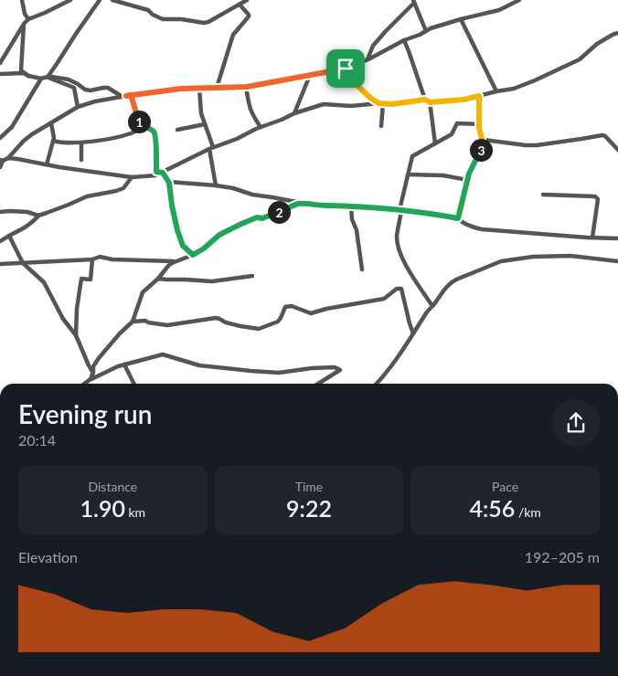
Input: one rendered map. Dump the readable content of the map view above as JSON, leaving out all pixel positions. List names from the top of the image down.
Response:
{
  "page": {
    "pins": ["1", "3", "2"],
    "heading": ["Evening run", "20:14"],
    "stats": [
      ["Distance", "1.90 km"],
      ["Time", "9:22"],
      ["Pace", "4:56 /km"]
    ],
    "chart": ["Elevation", "192–205 m"]
  }
}
